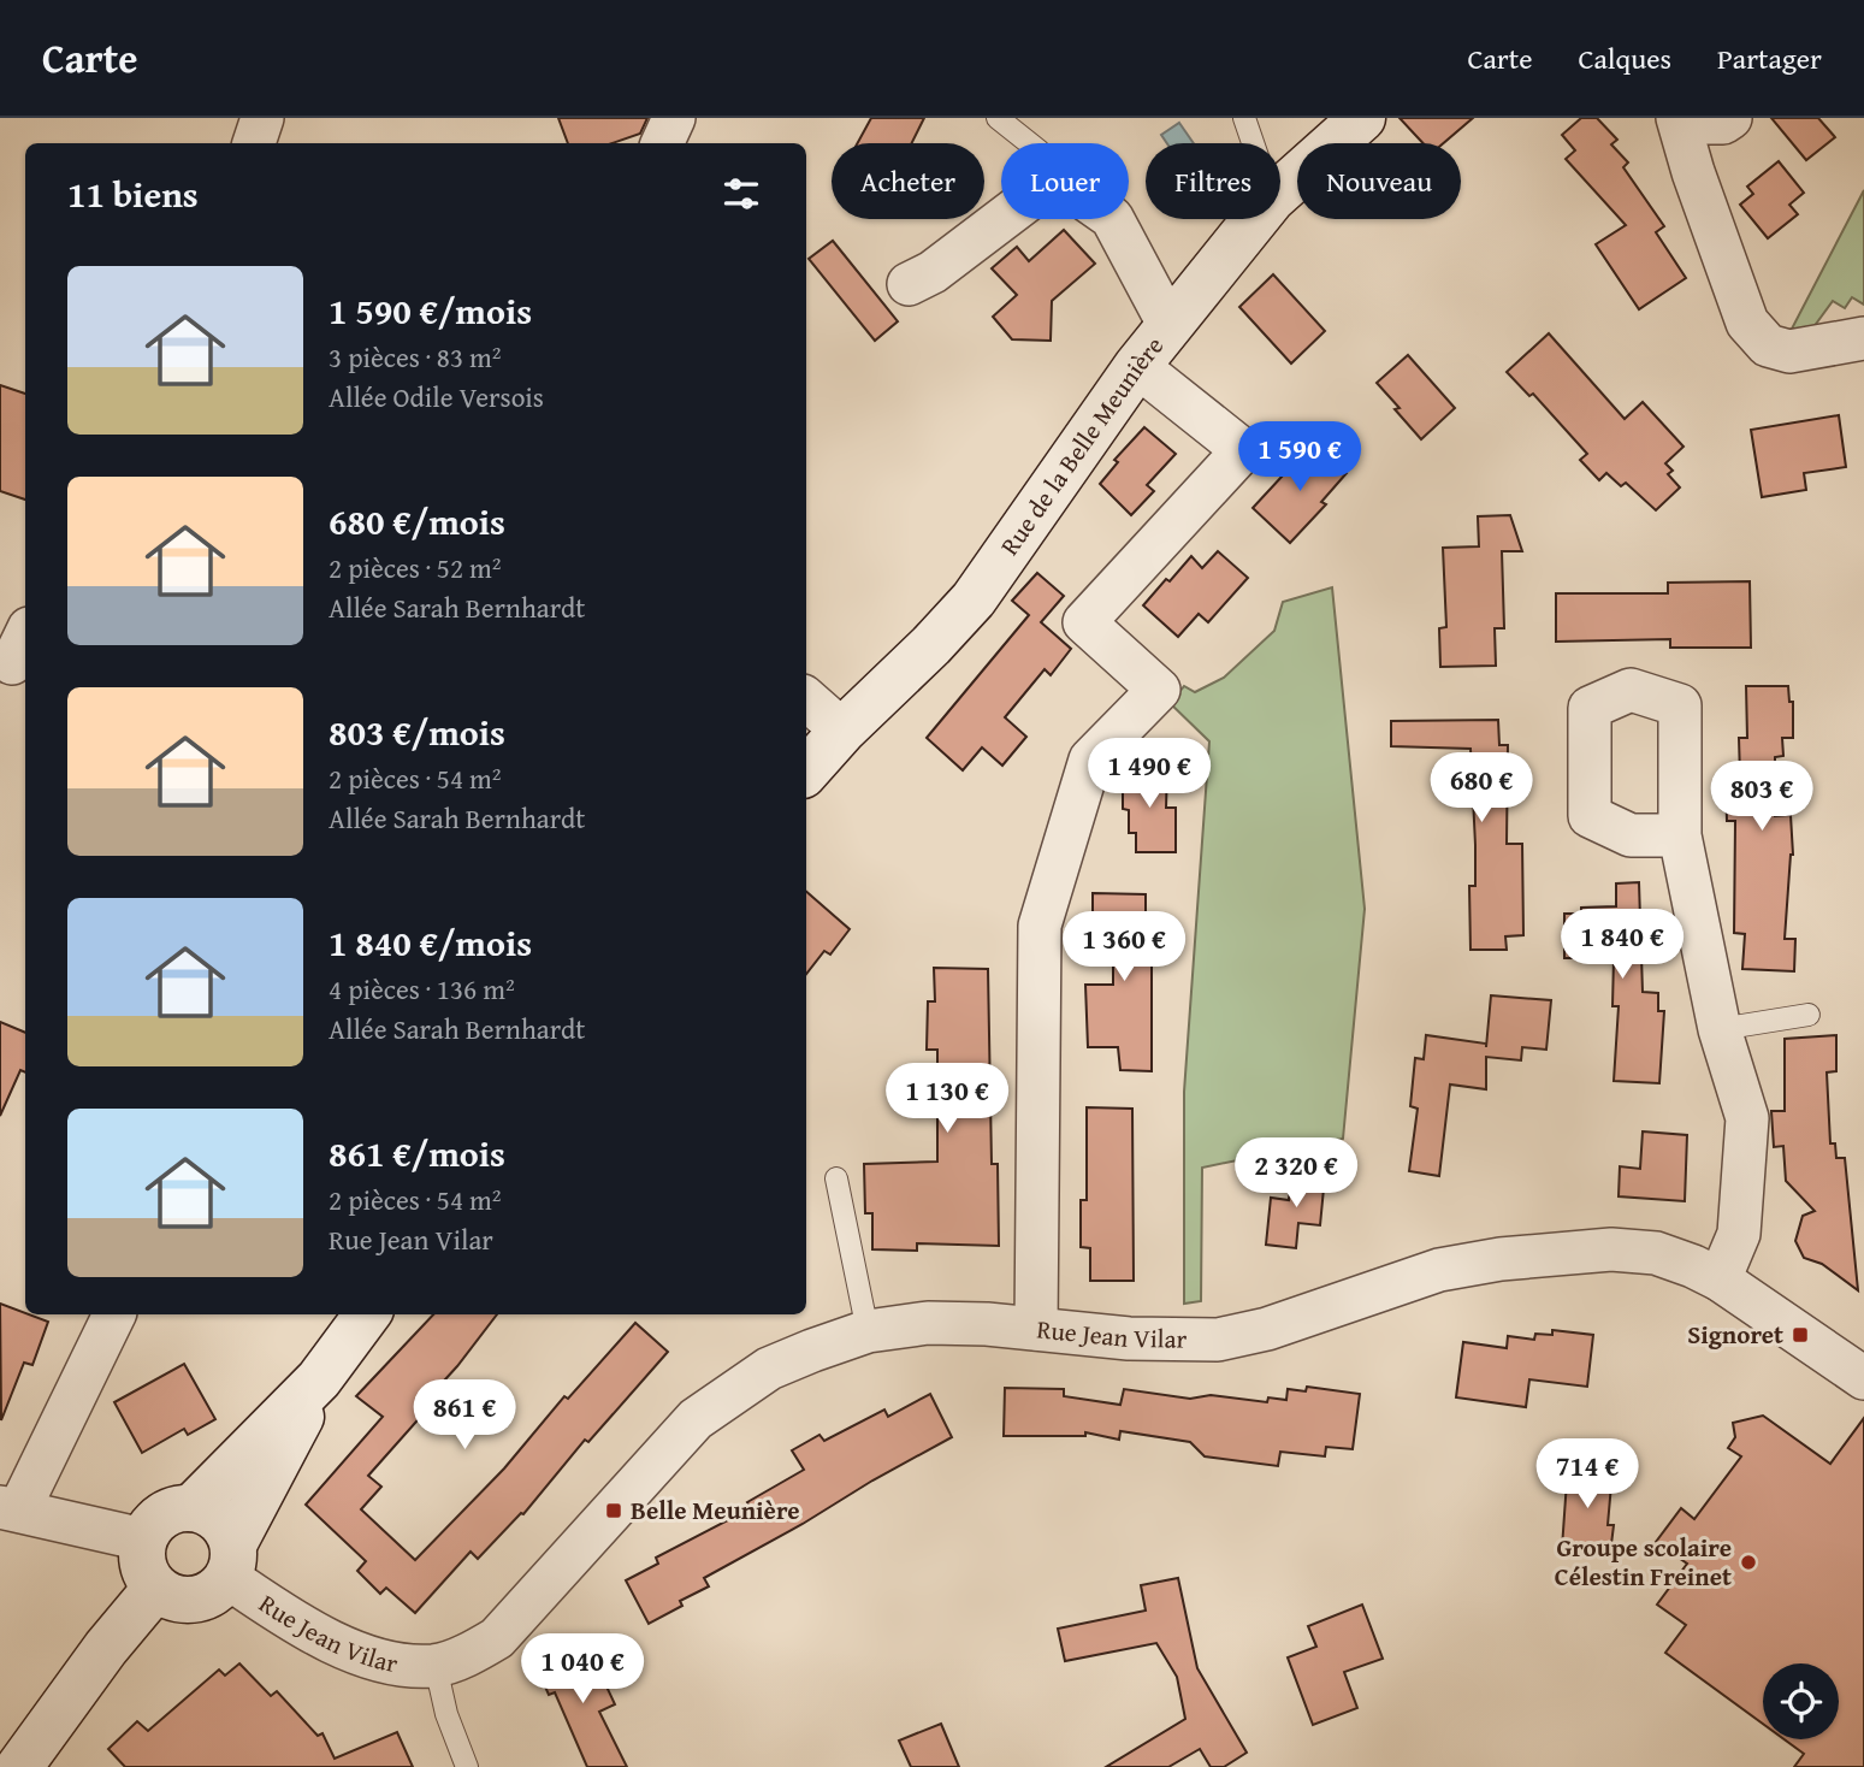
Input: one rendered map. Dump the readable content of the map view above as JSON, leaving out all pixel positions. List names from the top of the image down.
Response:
{
  "streets": {
    "street": ["Rue de la Belle Meunière", "Rue Jean Vilar"]
  },
  "places": {
    "transit": ["Signoret", "Belle Meunière"],
    "other": ["Groupe scolaire Célestin Freinet"]
  },
  "page": {
    "header": "Carte",
    "nav": ["Carte", "Calques", "Partager"],
    "chip": [
      "Acheter",
      "Louer",
      "Filtres",
      "Nouveau"
    ],
    "heading": "11 biens",
    "list": [
      {
        "name": "1 590 €/mois",
        "note": "3 pièces · 83 m² · Allée Odile Versois"
      },
      {
        "name": "680 €/mois",
        "note": "2 pièces · 52 m² · Allée Sarah Bernhardt"
      },
      {
        "name": "803 €/mois",
        "note": "2 pièces · 54 m² · Allée Sarah Bernhardt"
      },
      {
        "name": "1 840 €/mois",
        "note": "4 pièces · 136 m² · Allée Sarah Bernhardt"
      },
      {
        "name": "861 €/mois",
        "note": "2 pièces · 54 m² · Rue Jean Vilar"
      }
    ],
    "price": [
      "1 590 €",
      "1 490 €",
      "680 €",
      "803 €",
      "1 840 €",
      "1 360 €",
      "1 130 €",
      "2 320 €",
      "861 €",
      "714 €",
      "1 040 €"
    ]
  }
}
